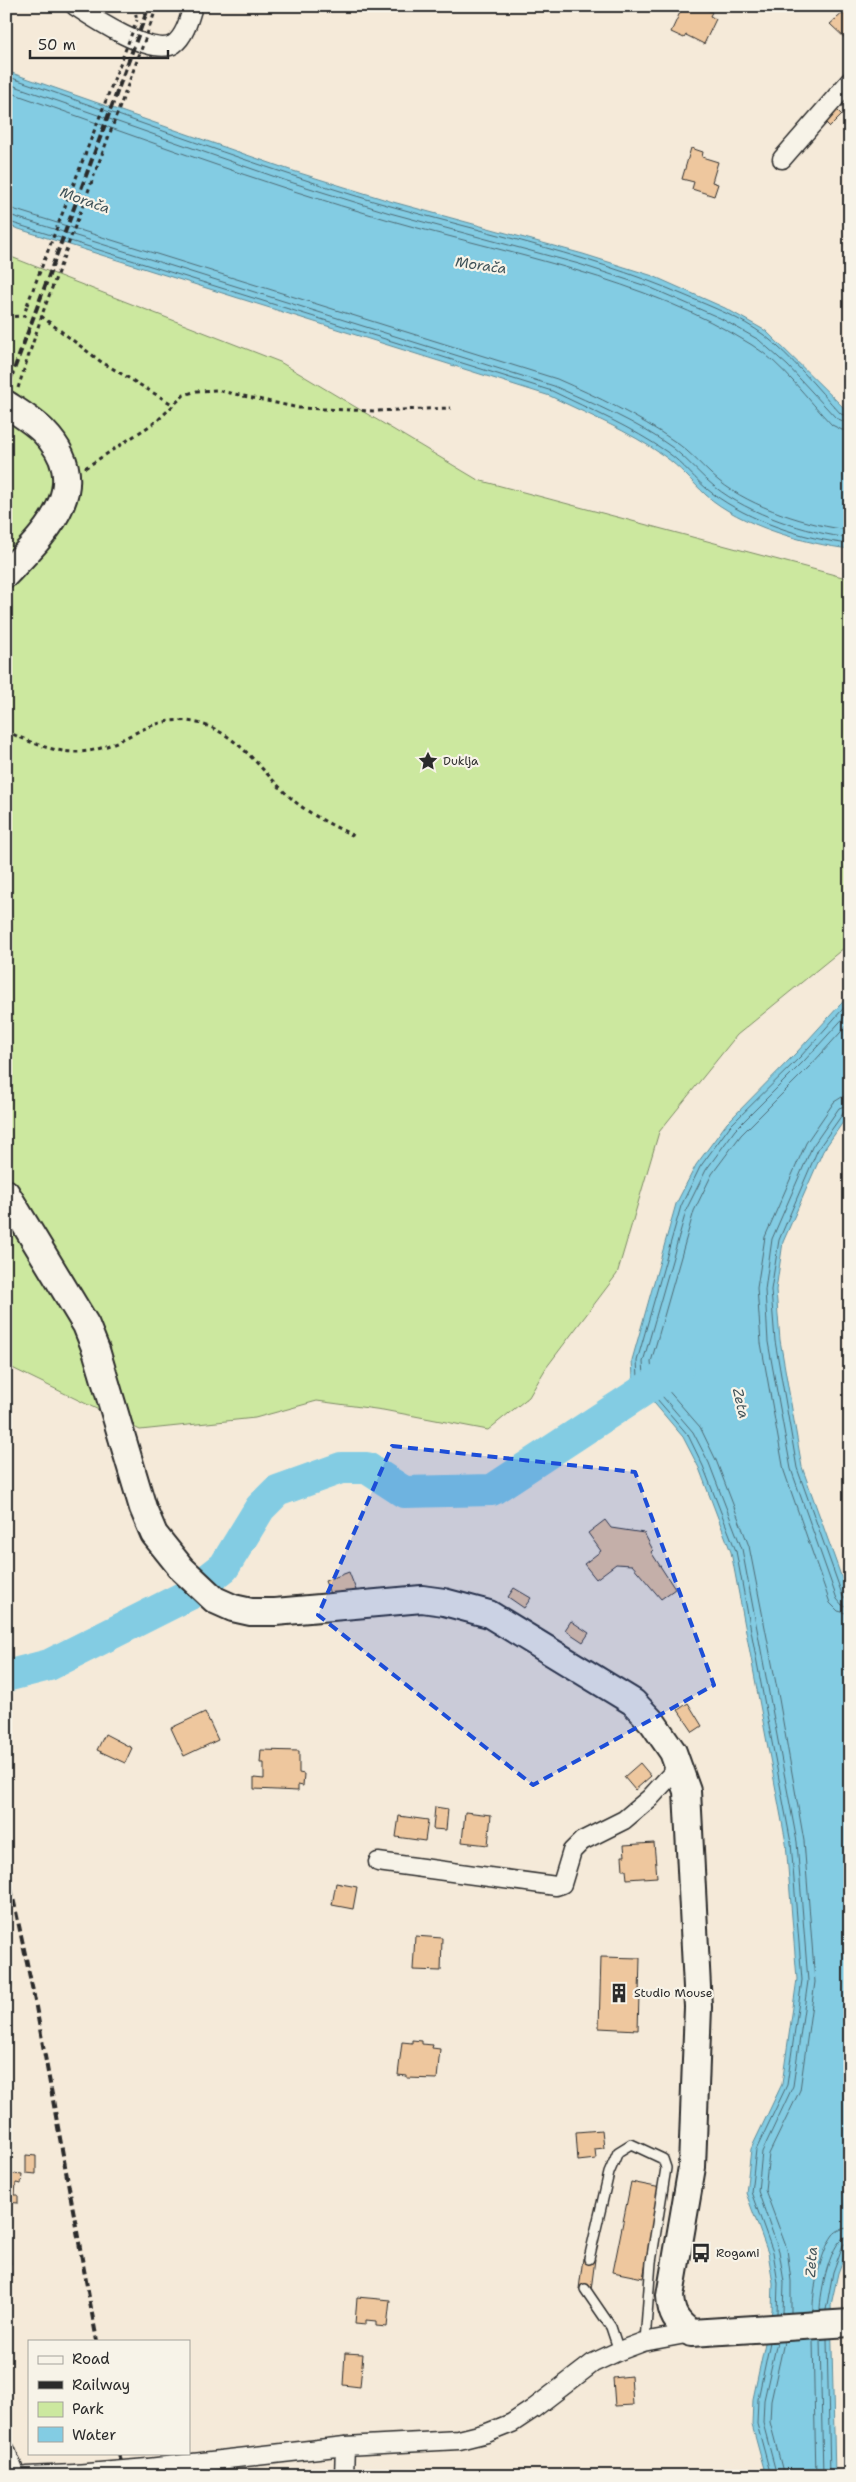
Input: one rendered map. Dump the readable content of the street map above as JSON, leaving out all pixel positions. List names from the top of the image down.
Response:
{
  "water": ["Morača", "Zeta"],
  "places": {
    "place": ["Duklja"],
    "building": ["Studio Mouse"],
    "bus stop": ["Rogami"]
  },
  "legend": [
    "Road",
    "Railway",
    "Park",
    "Water"
  ],
  "scale_bar": "50 m"
}
